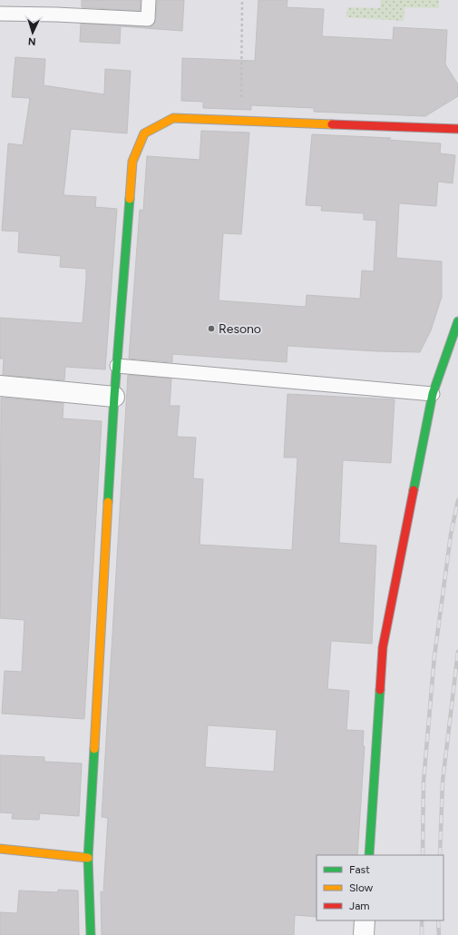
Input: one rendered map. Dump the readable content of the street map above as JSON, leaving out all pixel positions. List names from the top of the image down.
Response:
{
  "places": ["Resono"],
  "legend": ["Fast", "Slow", "Jam"],
  "north": "bottom"
}
